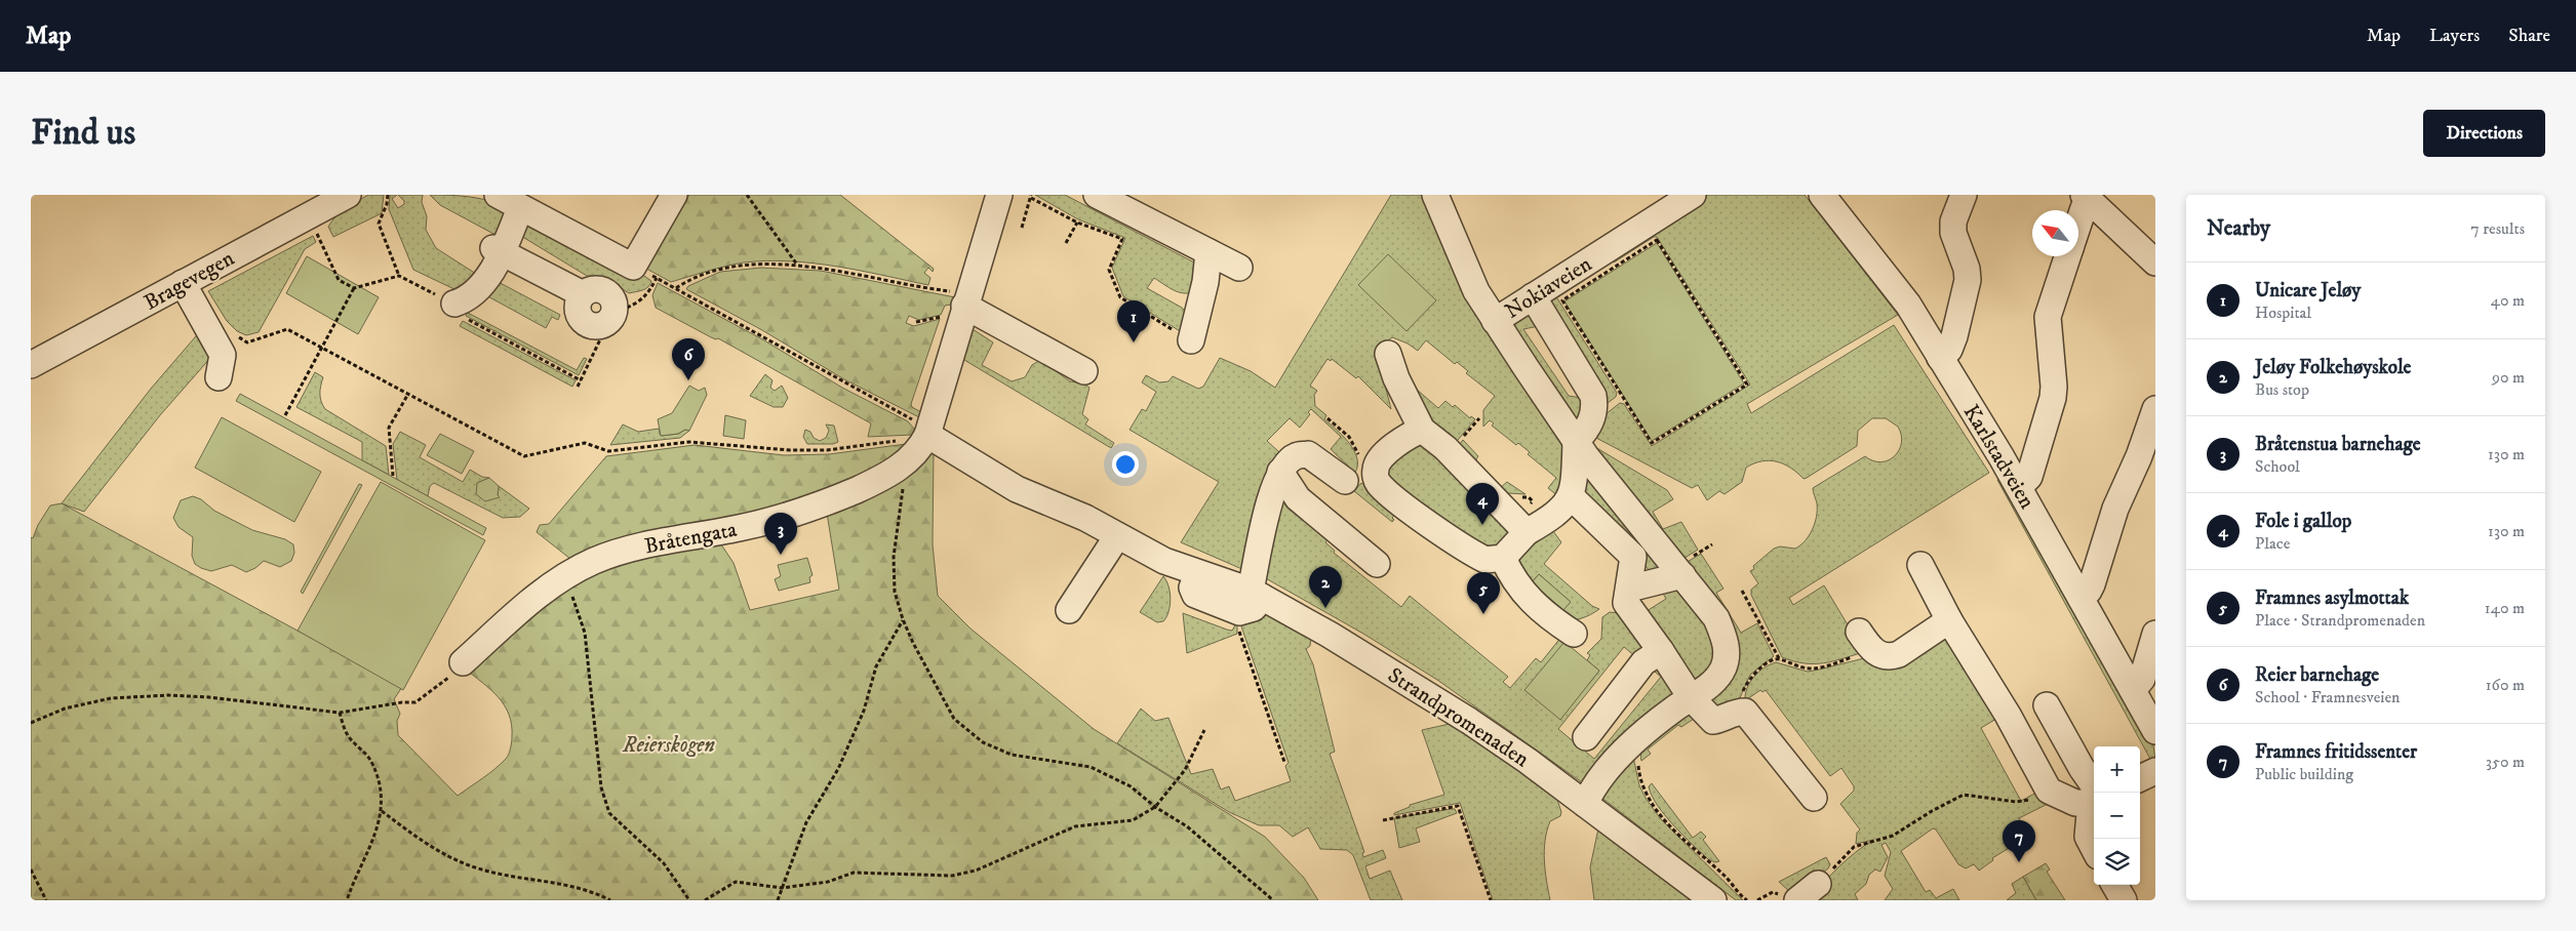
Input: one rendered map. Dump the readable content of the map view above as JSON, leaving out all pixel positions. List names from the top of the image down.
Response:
{
  "streets": {
    "street": [
      "Bragevegen",
      "Nokiaveien",
      "Karlstadveien",
      "Bråtengata",
      "Strandpromenaden"
    ]
  },
  "parks": ["Reierskogen"],
  "north": "top left",
  "page": {
    "header": "Map",
    "nav": ["Map", "Layers", "Share"],
    "buttons": "Directions",
    "title": "Find us",
    "heading": ["Nearby", "7 results"],
    "list": [
      {
        "mark": "1",
        "name": "Unicare Jeløy",
        "note": "Hospital",
        "value": "40 m"
      },
      {
        "mark": "2",
        "name": "Jeløy Folkehøyskole",
        "note": "Bus stop",
        "value": "90 m"
      },
      {
        "mark": "3",
        "name": "Bråtenstua barnehage",
        "note": "School",
        "value": "130 m"
      },
      {
        "mark": "4",
        "name": "Fole i gallop",
        "note": "Place",
        "value": "130 m"
      },
      {
        "mark": "5",
        "name": "Framnes asylmottak",
        "note": "Place · Strandpromenaden",
        "value": "140 m"
      },
      {
        "mark": "6",
        "name": "Reier barnehage",
        "note": "School · Framnesveien",
        "value": "160 m"
      },
      {
        "mark": "7",
        "name": "Framnes fritidssenter",
        "note": "Public building",
        "value": "350 m"
      }
    ],
    "pins": [
      "1",
      "6",
      "4",
      "3",
      "2",
      "5",
      "7"
    ],
    "map_buttons": ["+", "−"]
  }
}
